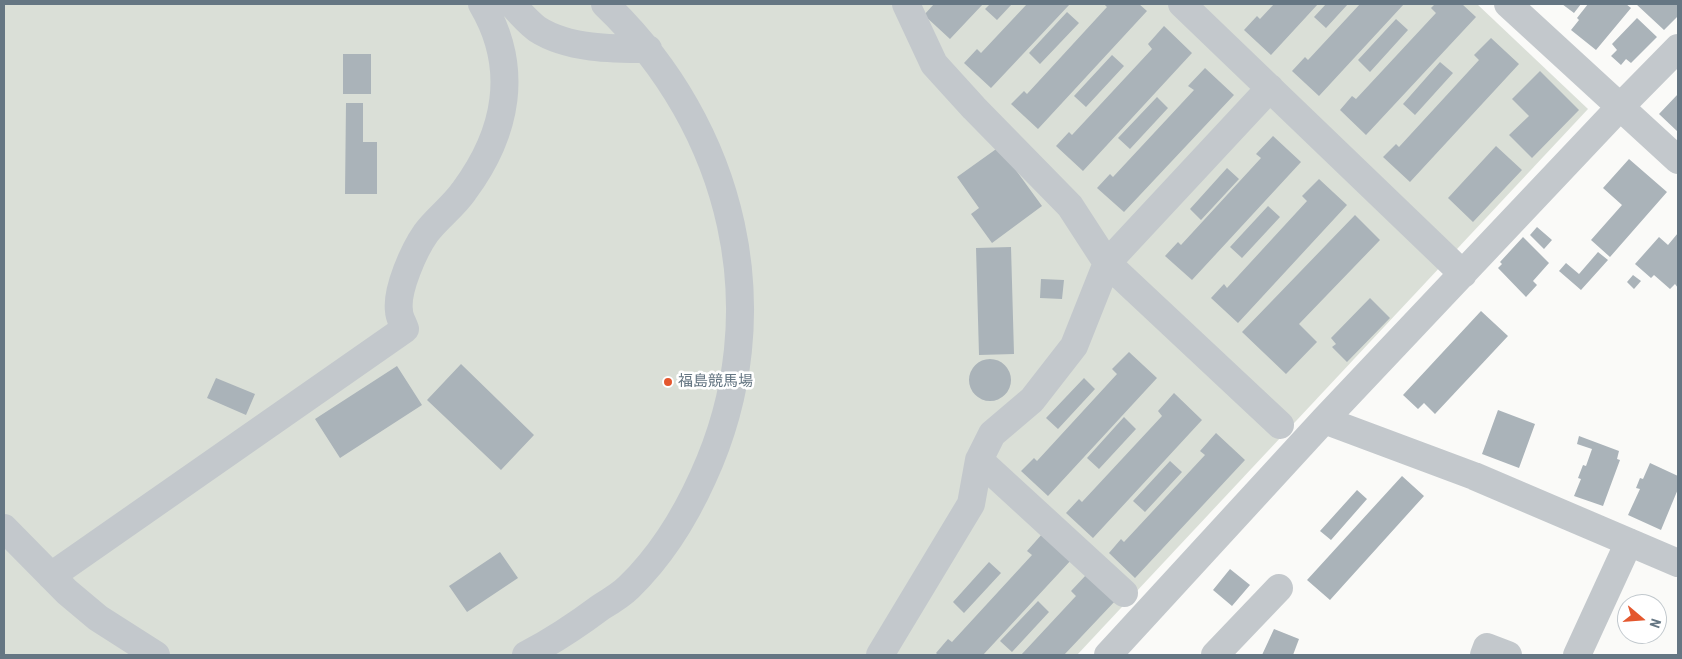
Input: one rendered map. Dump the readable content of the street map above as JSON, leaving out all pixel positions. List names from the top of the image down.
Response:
{
  "places": ["福島競馬場"],
  "north": "right"
}
